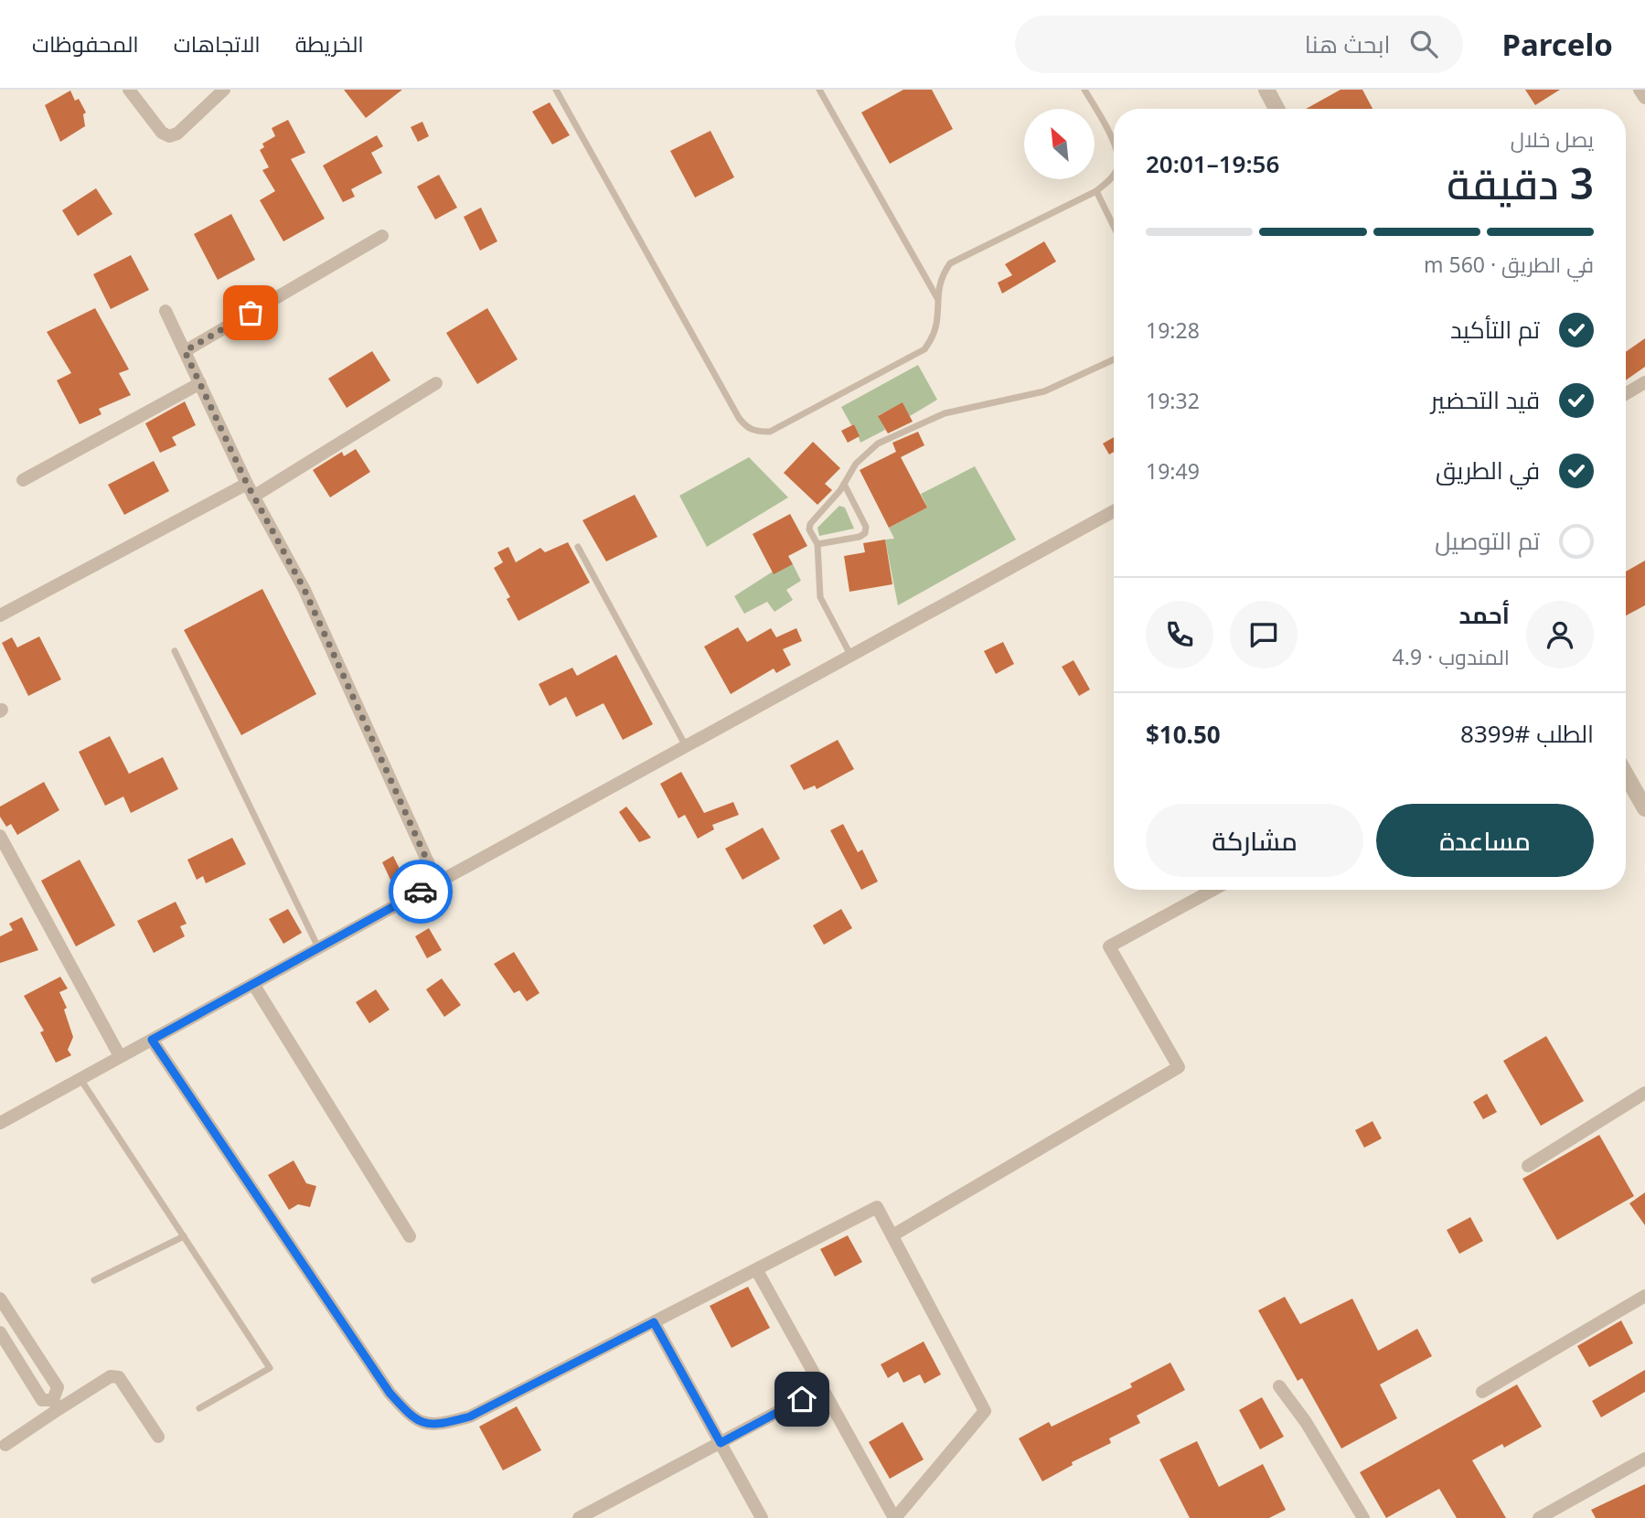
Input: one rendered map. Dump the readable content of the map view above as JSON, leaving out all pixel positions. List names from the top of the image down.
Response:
{
  "north": "top left",
  "page": {
    "header": "Parcelo",
    "search": "ابحث هنا",
    "nav": ["الخريطة", "الاتجاهات", "المحفوظات"],
    "heading": ["3 دقيقة", "يصل خلال", "19:56–20:01"],
    "panel": [
      "أحمد",
      "المندوب · 4.9",
      "الطلب #8399",
      "$10.50"
    ],
    "bar": "في الطريق · 560 m",
    "list": [
      ["تم التأكيد", "19:28"],
      ["قيد التحضير", "19:32"],
      ["في الطريق", "19:49"],
      "تم التوصيل"
    ],
    "buttons": ["مساعدة", "مشاركة"]
  }
}
